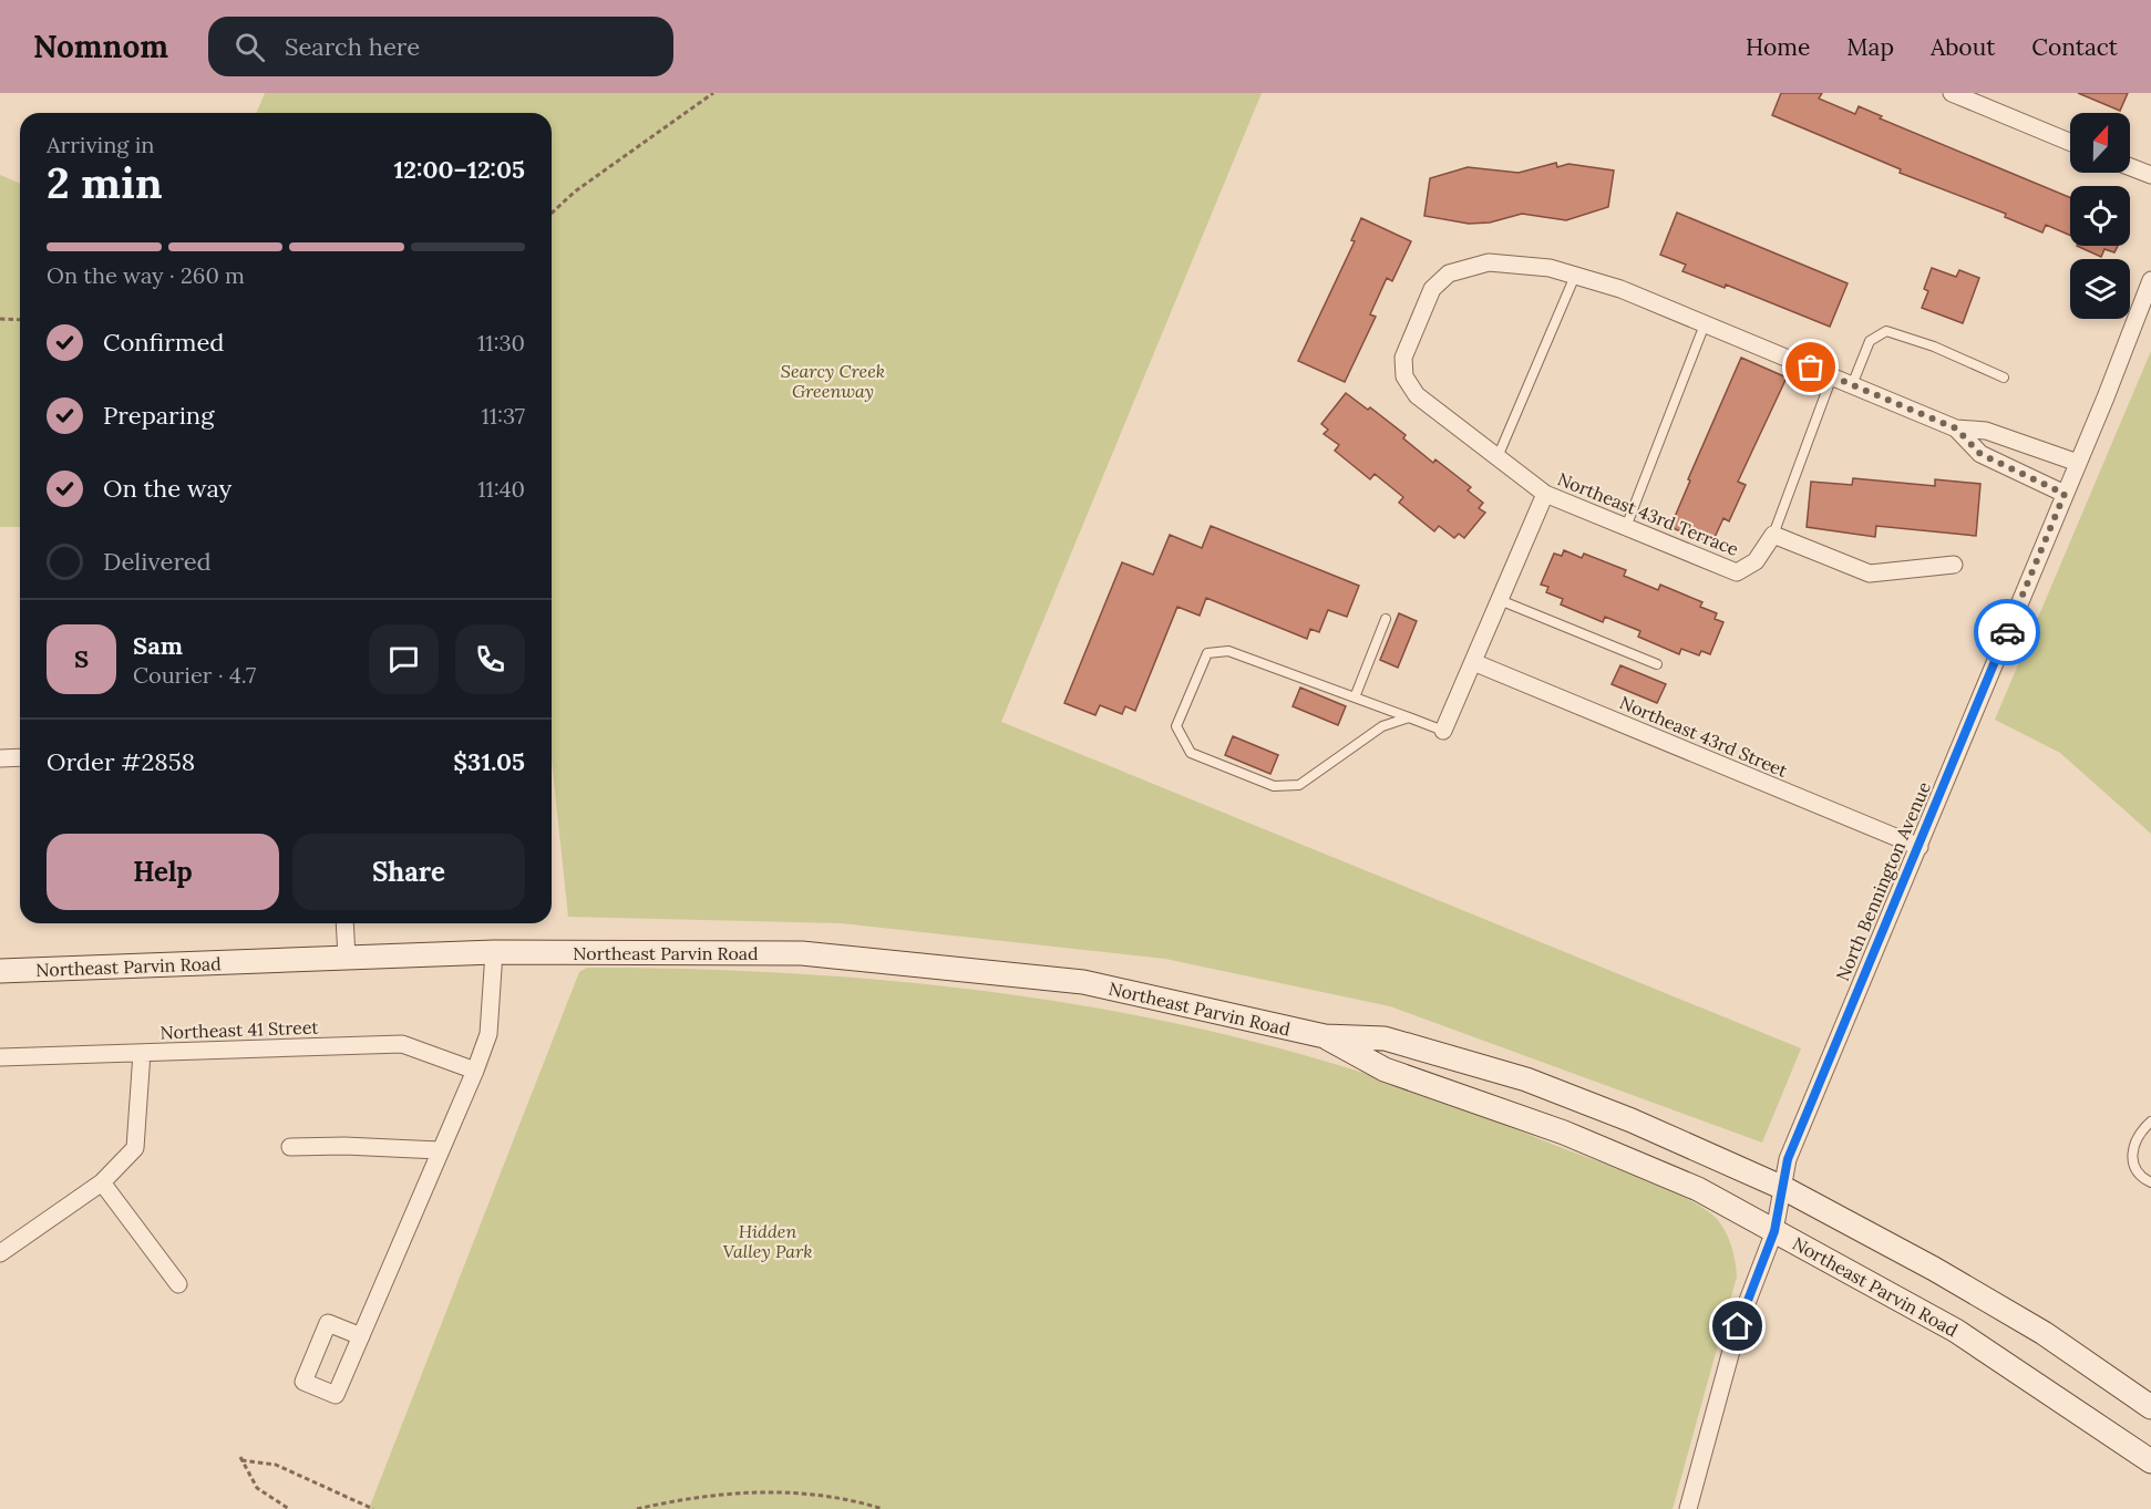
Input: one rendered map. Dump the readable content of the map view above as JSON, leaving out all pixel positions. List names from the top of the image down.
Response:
{
  "streets": {
    "main road": ["Northeast Parvin Road"],
    "street": [
      "Northeast 43rd Terrace",
      "Northeast 43rd Street",
      "North Bennington Avenue",
      "Northeast 41 Street"
    ]
  },
  "crossings": [
    ["Northeast 43rd Terrace", "North Bennington Avenue"],
    ["Northeast 43rd Street", "North Bennington Avenue"],
    ["North Bennington Avenue", "Northeast Parvin Road"]
  ],
  "parks": ["Searcy Creek Greenway", "Hidden Valley Park"],
  "north": "top",
  "page": {
    "header": "Nomnom",
    "search": "Search here",
    "nav": [
      "Home",
      "Map",
      "About",
      "Contact"
    ],
    "heading": ["2 min", "Arriving in", "12:00–12:05"],
    "panel": [
      "Sam",
      "Courier · 4.7",
      "Order #2858",
      "$31.05"
    ],
    "bar": "On the way · 260 m",
    "list": [
      ["Confirmed", "11:30"],
      ["Preparing", "11:37"],
      ["On the way", "11:40"],
      "Delivered"
    ],
    "round": "S",
    "buttons": ["Help", "Share"]
  }
}
